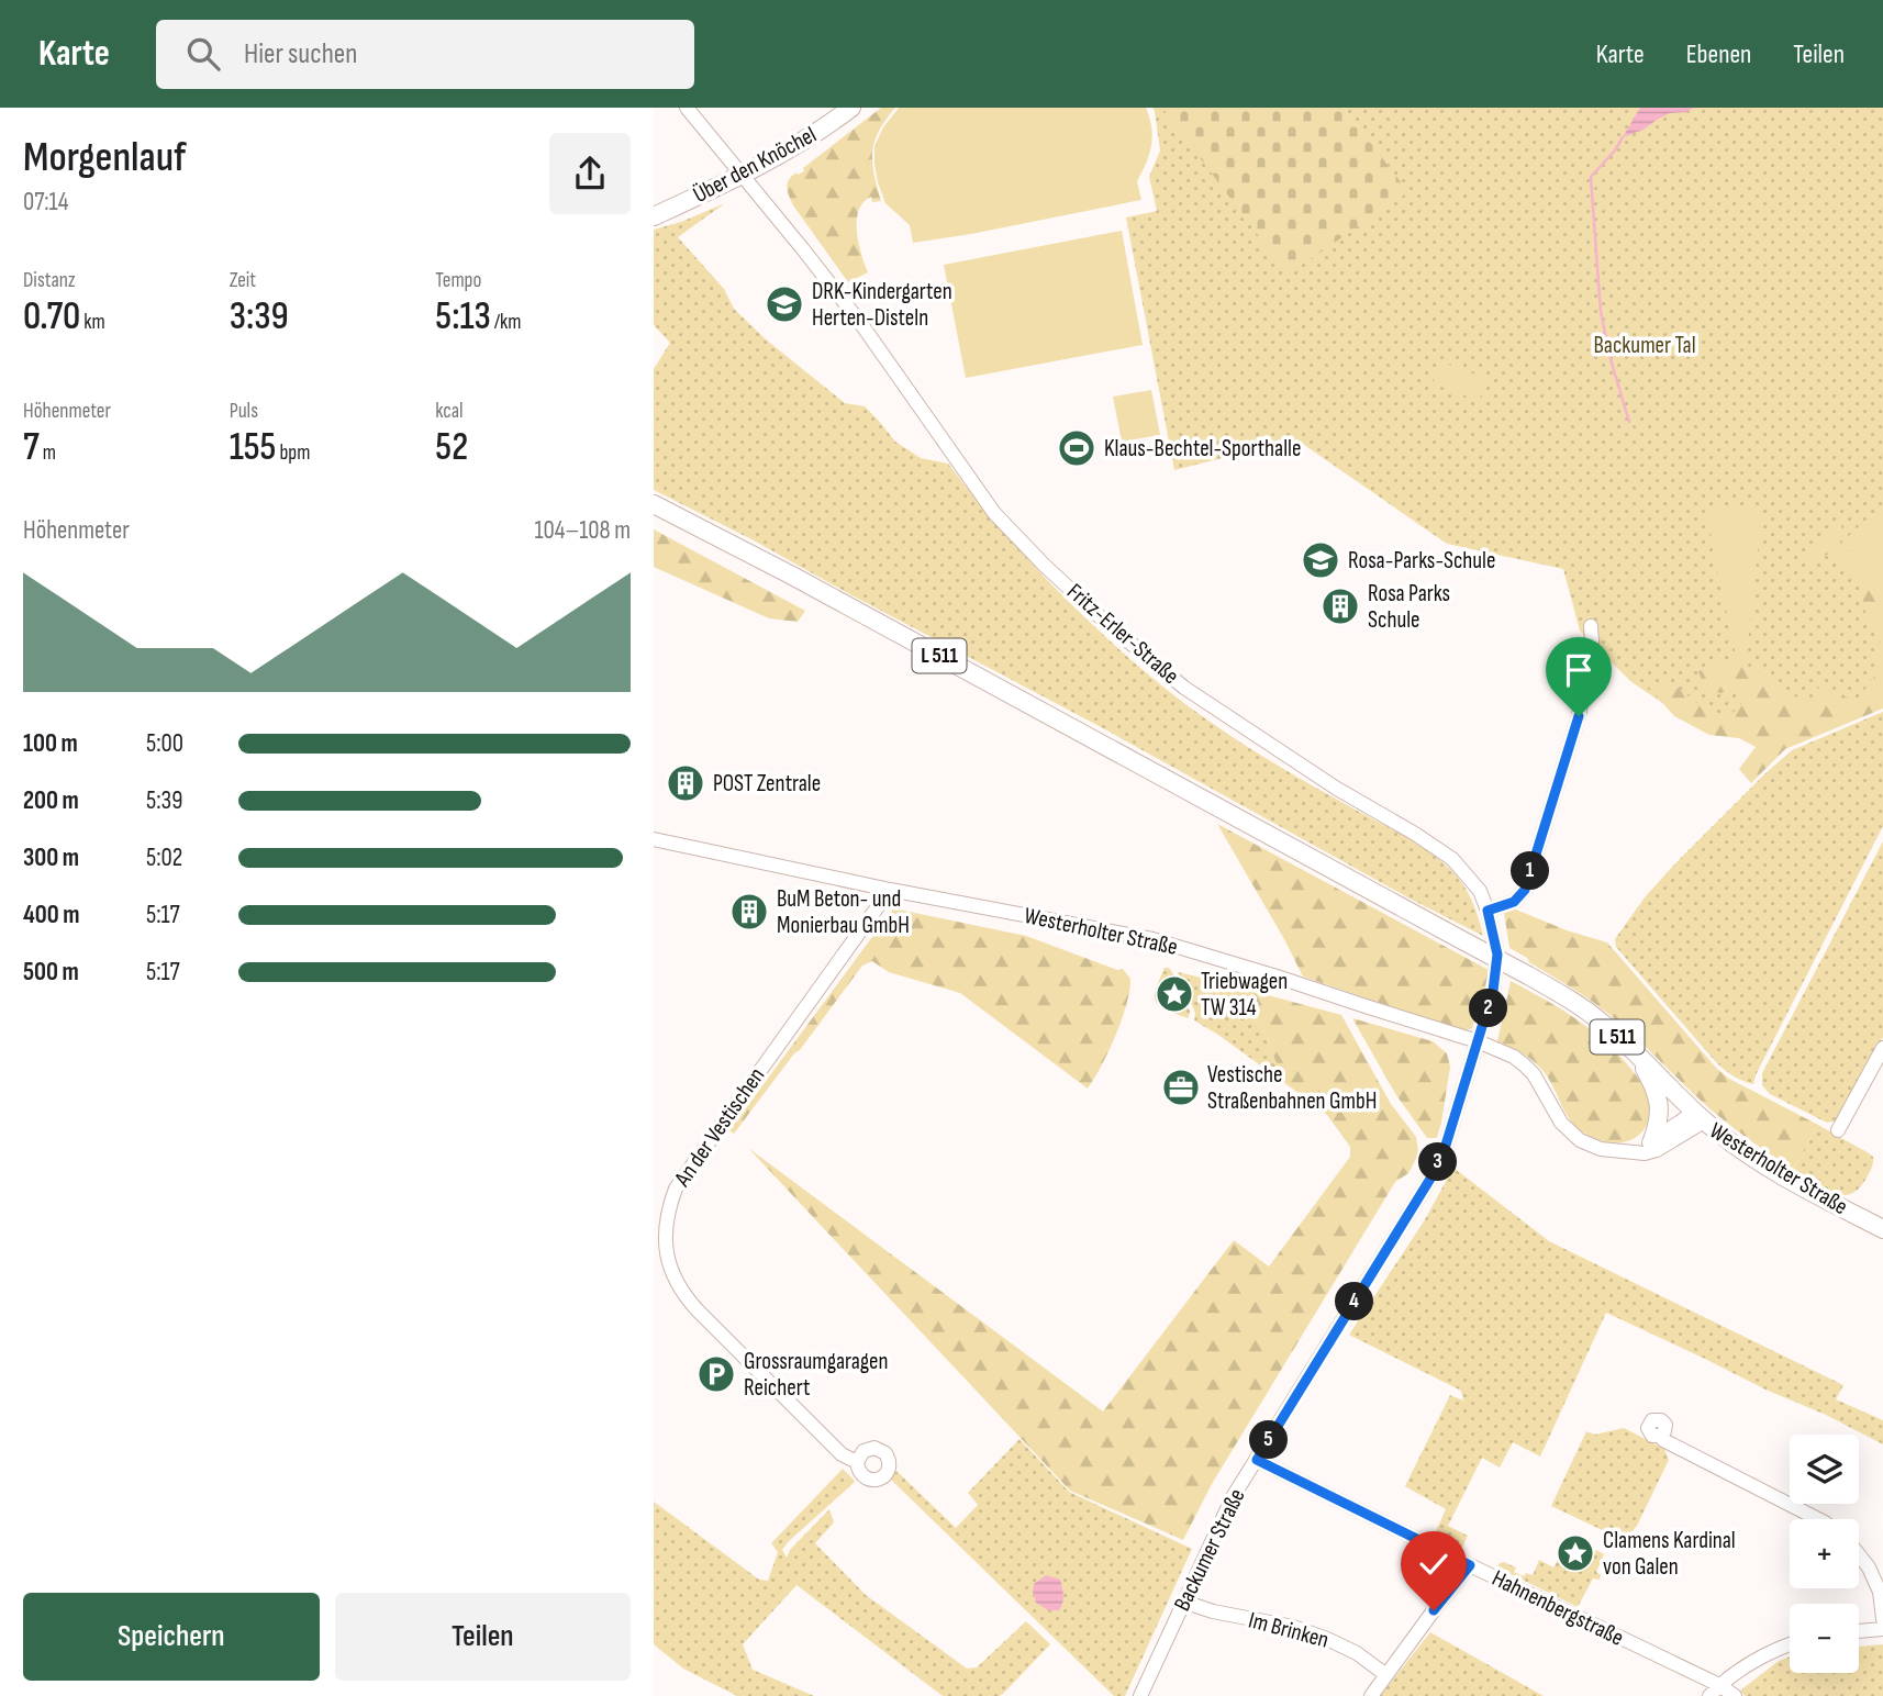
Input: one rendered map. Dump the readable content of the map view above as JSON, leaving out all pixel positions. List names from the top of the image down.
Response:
{
  "streets": {
    "main road": ["Über den Knöchel", "L 511", "Westerholter Straße"],
    "street": [
      "Fritz-Erler-Straße",
      "An der Vestischen",
      "Backumer Straße",
      "Hahnenbergstraße",
      "Im Brinken"
    ]
  },
  "crossings": [
    ["Über den Knöchel", "Fritz-Erler-Straße"],
    ["Fritz-Erler-Straße", "Westerholter Straße"],
    ["Fritz-Erler-Straße", "Backumer Straße"],
    ["L 511", "Westerholter Straße"],
    ["Westerholter Straße", "An der Vestischen"],
    ["Westerholter Straße", "Backumer Straße"],
    ["Backumer Straße", "Hahnenbergstraße"],
    ["Backumer Straße", "Im Brinken"]
  ],
  "parks": ["Backumer Tal"],
  "places": {
    "school or university": ["DRK-Kindergarten Herten-Disteln", "Rosa-Parks-Schule"],
    "sports": ["Klaus-Bechtel-Sporthalle"],
    "building": ["Rosa Parks Schule", "POST Zentrale", "BuM Beton- und Monierbau GmbH"],
    "place": ["Triebwagen TW 314", "Clamens Kardinal von Galen"],
    "office": ["Vestische Straßenbahnen GmbH"],
    "parking": ["Grossraumgaragen Reichert"]
  },
  "page": {
    "header": "Karte",
    "search": "Hier suchen",
    "nav": ["Karte", "Ebenen", "Teilen"],
    "heading": ["Morgenlauf", "07:14"],
    "stats": [
      ["Distanz", "0.70 km"],
      ["Zeit", "3:39"],
      ["Tempo", "5:13 /km"],
      ["Höhenmeter", "7 m"],
      ["Puls", "155 bpm"],
      ["kcal", "52"]
    ],
    "chart": ["Höhenmeter", "104–108 m"],
    "list": [
      {
        "name": "100 m",
        "note": "5:00"
      },
      {
        "name": "200 m",
        "note": "5:39"
      },
      {
        "name": "300 m",
        "note": "5:02"
      },
      {
        "name": "400 m",
        "note": "5:17"
      },
      {
        "name": "500 m",
        "note": "5:17"
      }
    ],
    "pins": [
      "1",
      "2",
      "3",
      "4",
      "5"
    ],
    "map_buttons": ["+", "−"],
    "buttons": ["Speichern", "Teilen"]
  }
}
